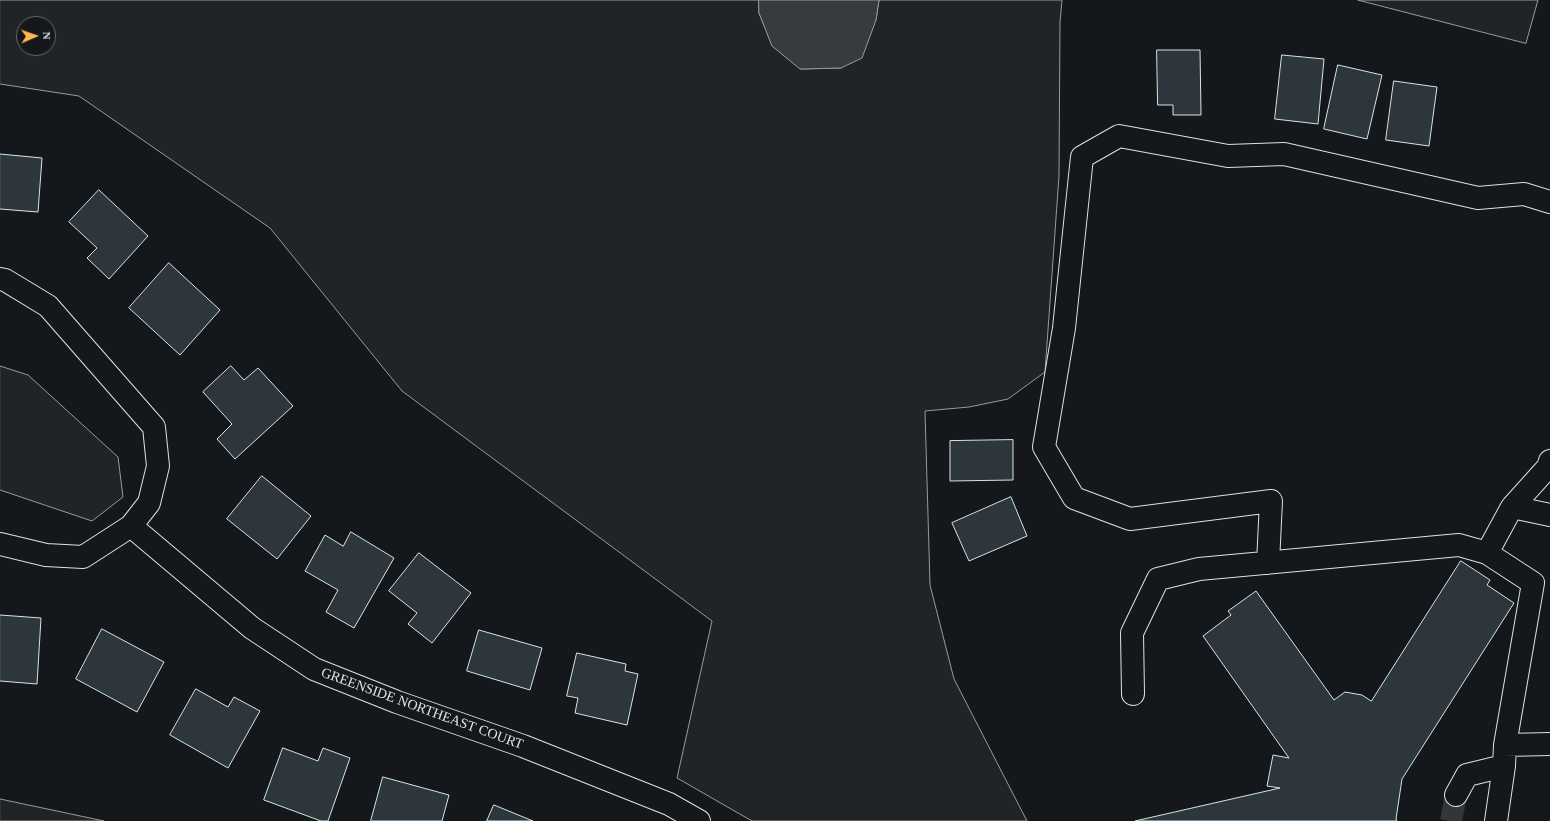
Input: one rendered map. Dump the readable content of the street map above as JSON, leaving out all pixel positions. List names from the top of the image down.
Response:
{
  "streets": {
    "street": ["GREENSIDE NORTHEAST COURT"]
  },
  "north": "right"
}
